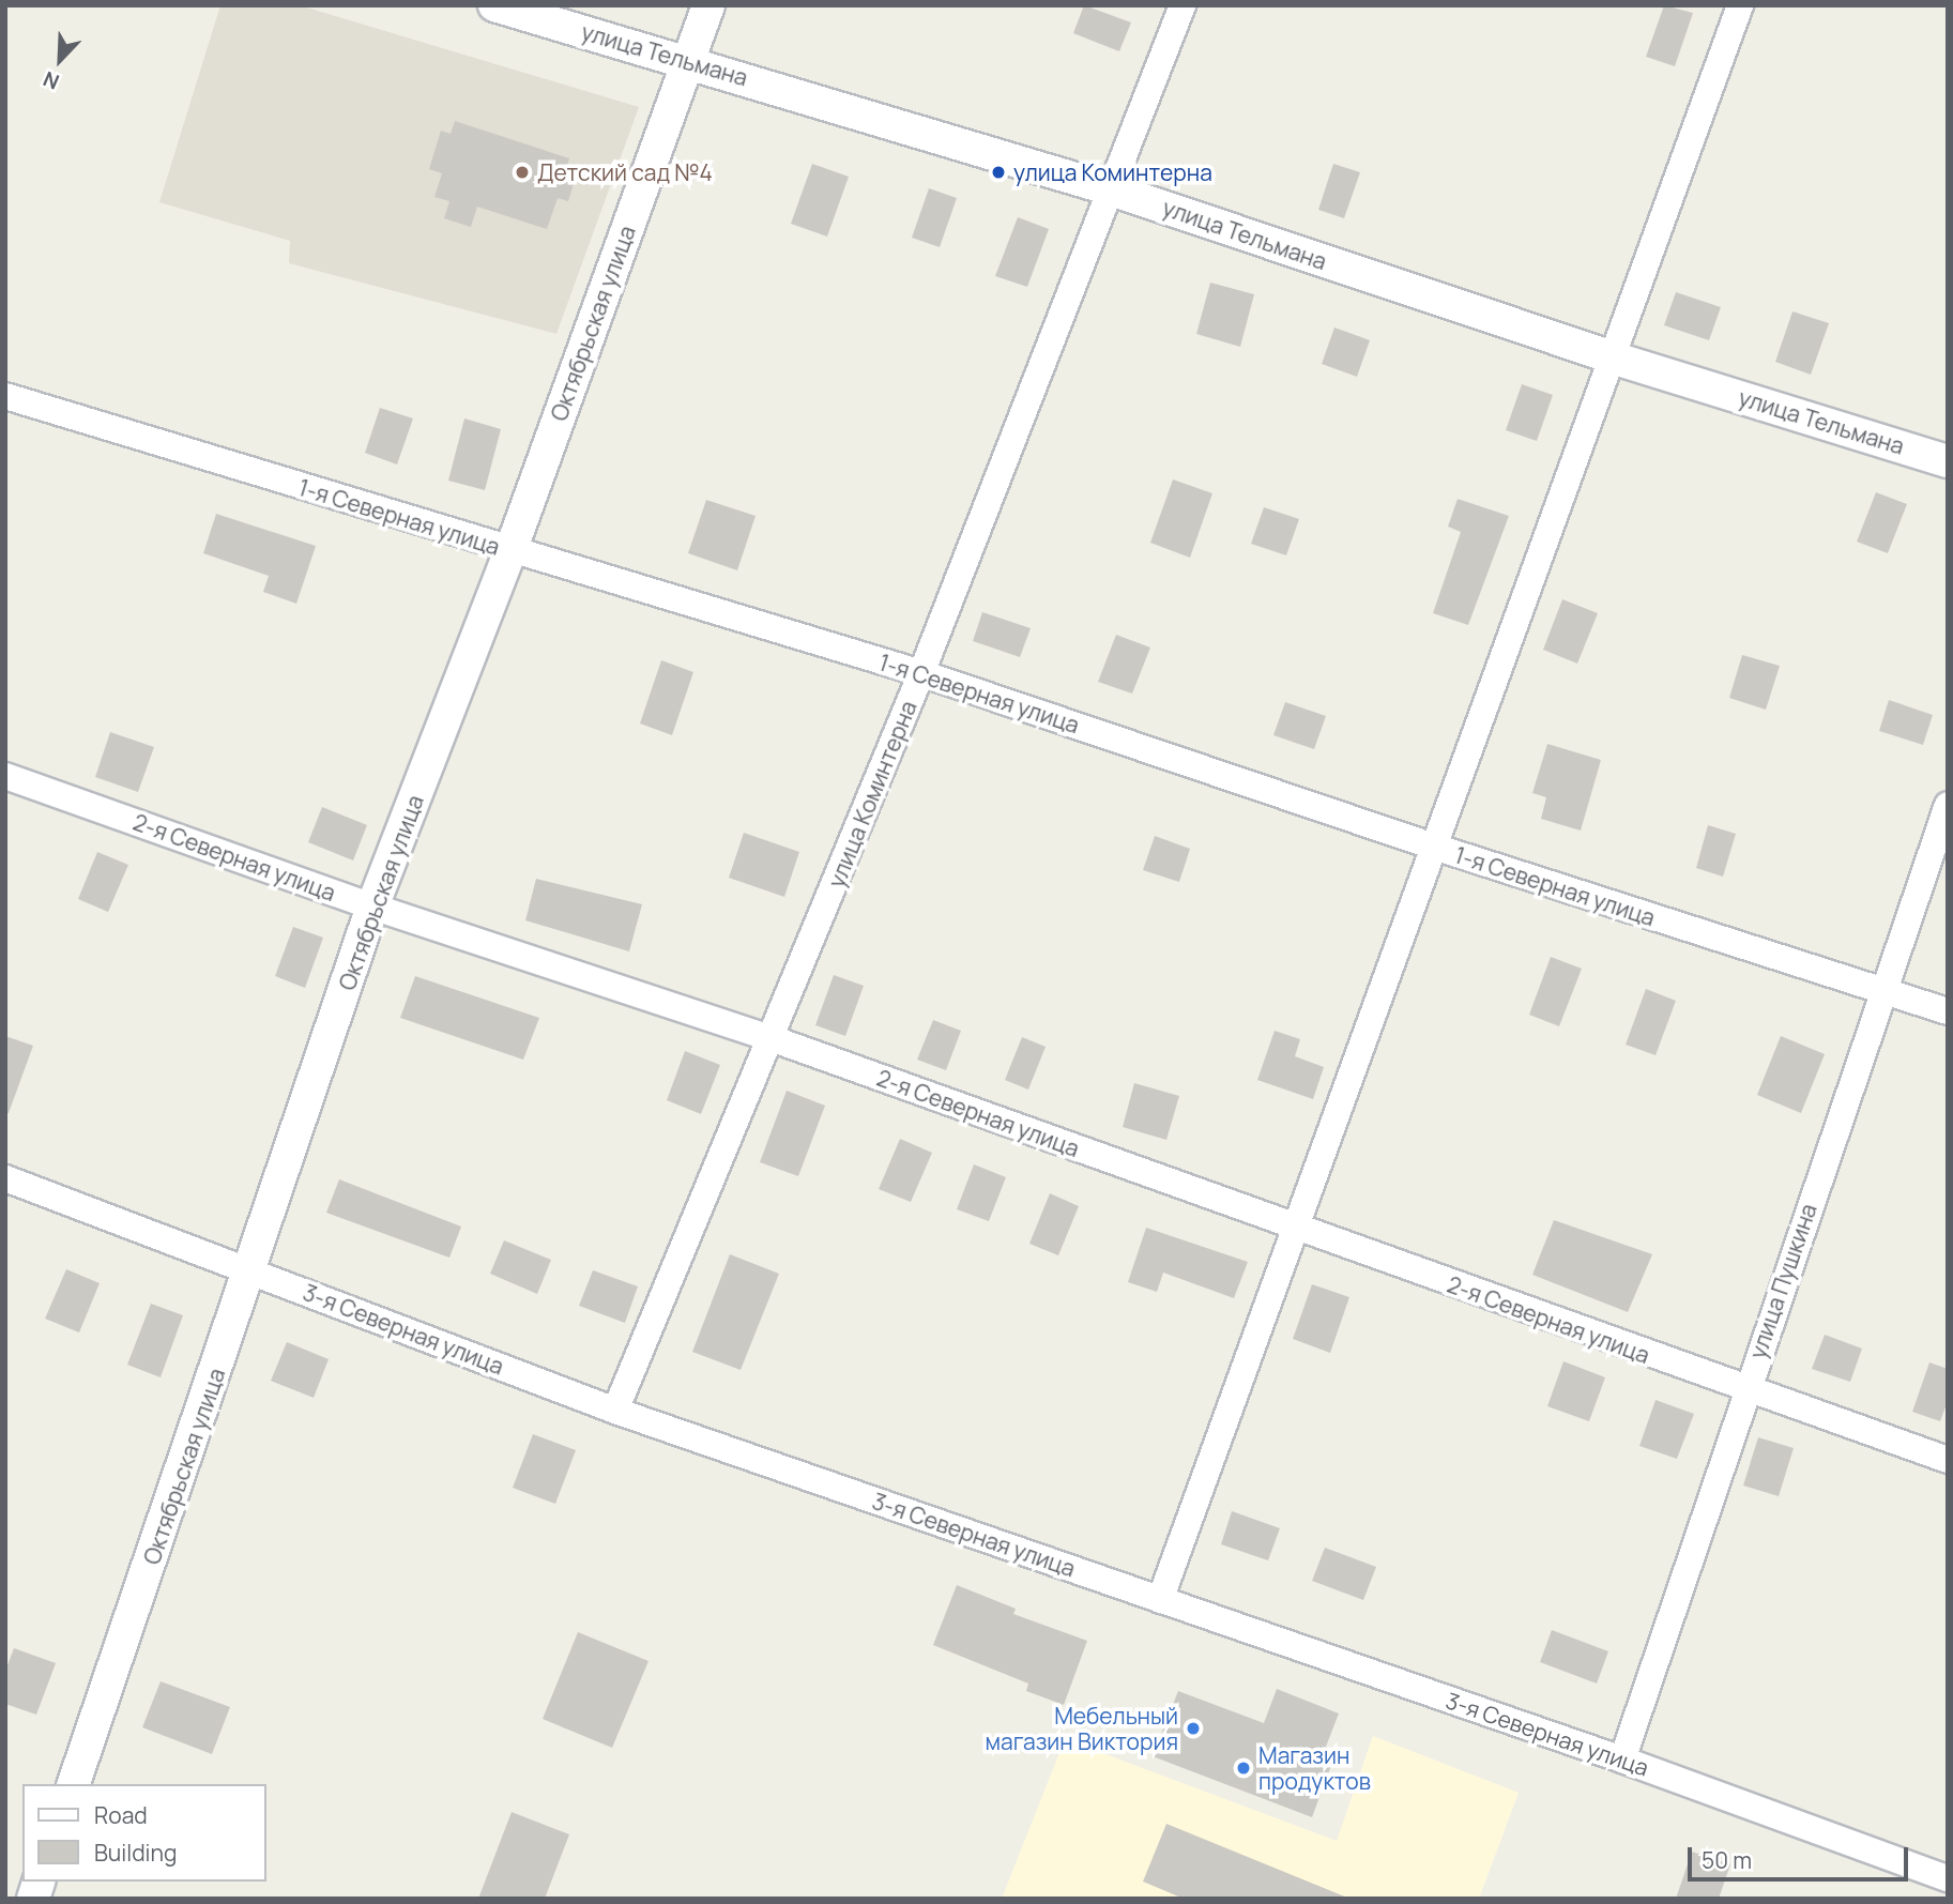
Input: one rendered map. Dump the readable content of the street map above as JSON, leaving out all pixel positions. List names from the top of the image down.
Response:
{
  "streets": {
    "street": [
      "улица Тельмана",
      "Октябрьская улица",
      "1-я Северная улица",
      "улица Коминтерна",
      "2-я Северная улица",
      "улица Пушкина",
      "3-я Северная улица"
    ]
  },
  "crossings": [
    ["улица Тельмана", "Октябрьская улица"],
    ["улица Тельмана", "улица Коминтерна"],
    ["Октябрьская улица", "1-я Северная улица"],
    ["Октябрьская улица", "2-я Северная улица"],
    ["Октябрьская улица", "3-я Северная улица"],
    ["1-я Северная улица", "улица Коминтерна"],
    ["1-я Северная улица", "улица Пушкина"],
    ["улица Коминтерна", "2-я Северная улица"],
    ["улица Коминтерна", "3-я Северная улица"],
    ["2-я Северная улица", "улица Пушкина"],
    ["улица Пушкина", "3-я Северная улица"]
  ],
  "places": [
    "Детский сад №4",
    "улица Коминтерна",
    "Мебельный магазин Виктория",
    "Магазин продуктов"
  ],
  "legend": ["Road", "Building"],
  "scale_bar": "50 m",
  "north": "bottom left"
}
